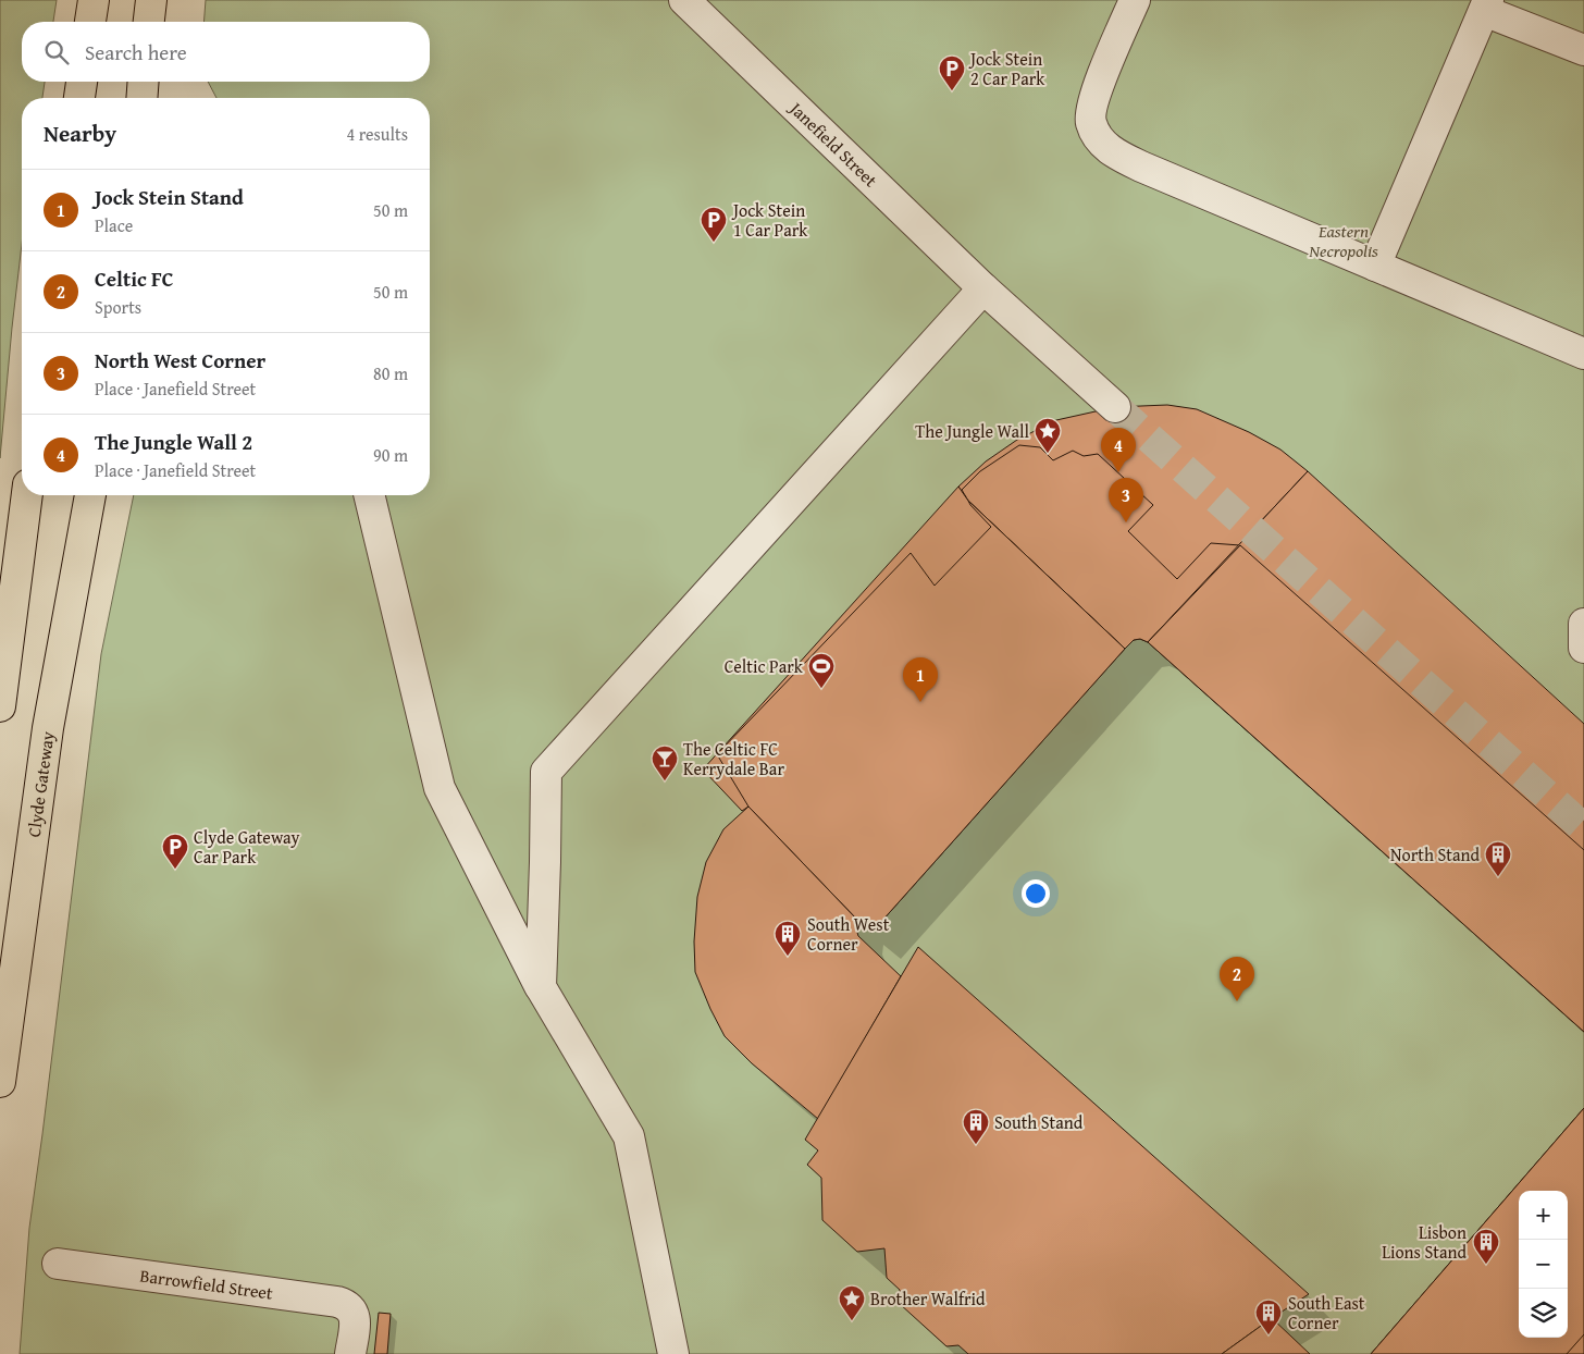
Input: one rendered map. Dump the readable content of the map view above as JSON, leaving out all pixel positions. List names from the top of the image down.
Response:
{
  "streets": {
    "main road": ["Clyde Gateway"],
    "street": ["Janefield Street", "Barrowfield Street"]
  },
  "parks": ["Eastern Necropolis"],
  "places": {
    "parking": ["Jock Stein 2 Car Park", "Jock Stein 1 Car Park", "Clyde Gateway Car Park"],
    "place": ["The Jungle Wall", "Brother Walfrid"],
    "sports": ["Celtic Park"],
    "bar": ["The Celtic FC Kerrydale Bar"],
    "building": [
      "North Stand",
      "South West Corner",
      "South Stand",
      "Lisbon Lions Stand",
      "South East Corner"
    ]
  },
  "page": {
    "search": "Search here",
    "heading": ["Nearby", "4 results"],
    "list": [
      {
        "mark": "1",
        "name": "Jock Stein Stand",
        "note": "Place",
        "value": "50 m"
      },
      {
        "mark": "2",
        "name": "Celtic FC",
        "note": "Sports",
        "value": "50 m"
      },
      {
        "mark": "3",
        "name": "North West Corner",
        "note": "Place · Janefield Street",
        "value": "80 m"
      },
      {
        "mark": "4",
        "name": "The Jungle Wall 2",
        "note": "Place · Janefield Street",
        "value": "90 m"
      }
    ],
    "pins": [
      "4",
      "3",
      "1",
      "2"
    ],
    "map_buttons": ["+", "−"]
  }
}
